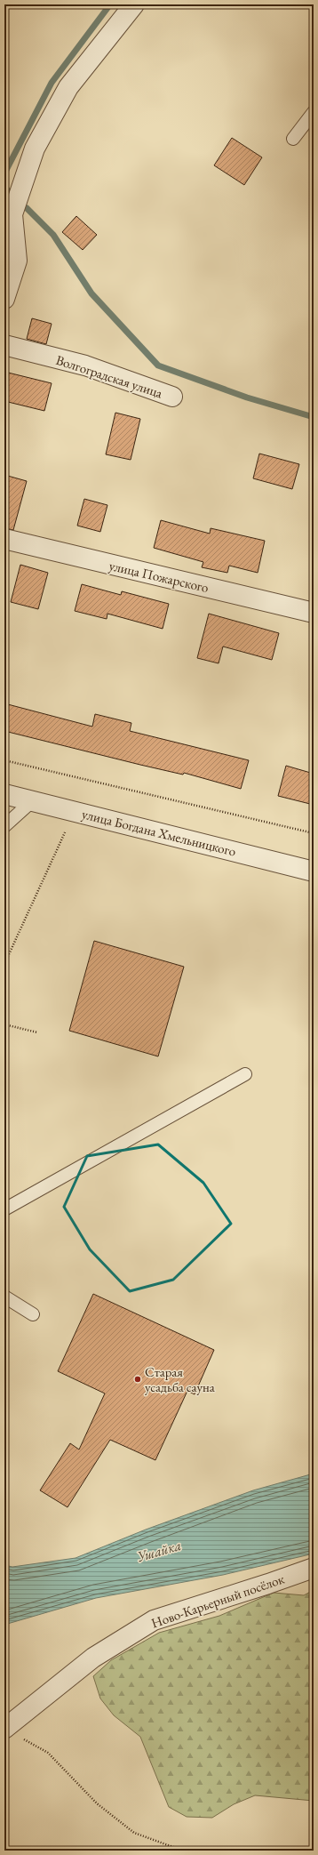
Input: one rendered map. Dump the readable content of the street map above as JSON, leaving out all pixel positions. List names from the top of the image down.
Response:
{
  "streets": {
    "street": [
      "Волгоградская улица",
      "улица Пожарского",
      "улица Богдана Хмельницкого",
      "Ново-Карьерный посёлок"
    ]
  },
  "water": ["Ушайка"],
  "places": ["Старая усадьба сауна"]
}
